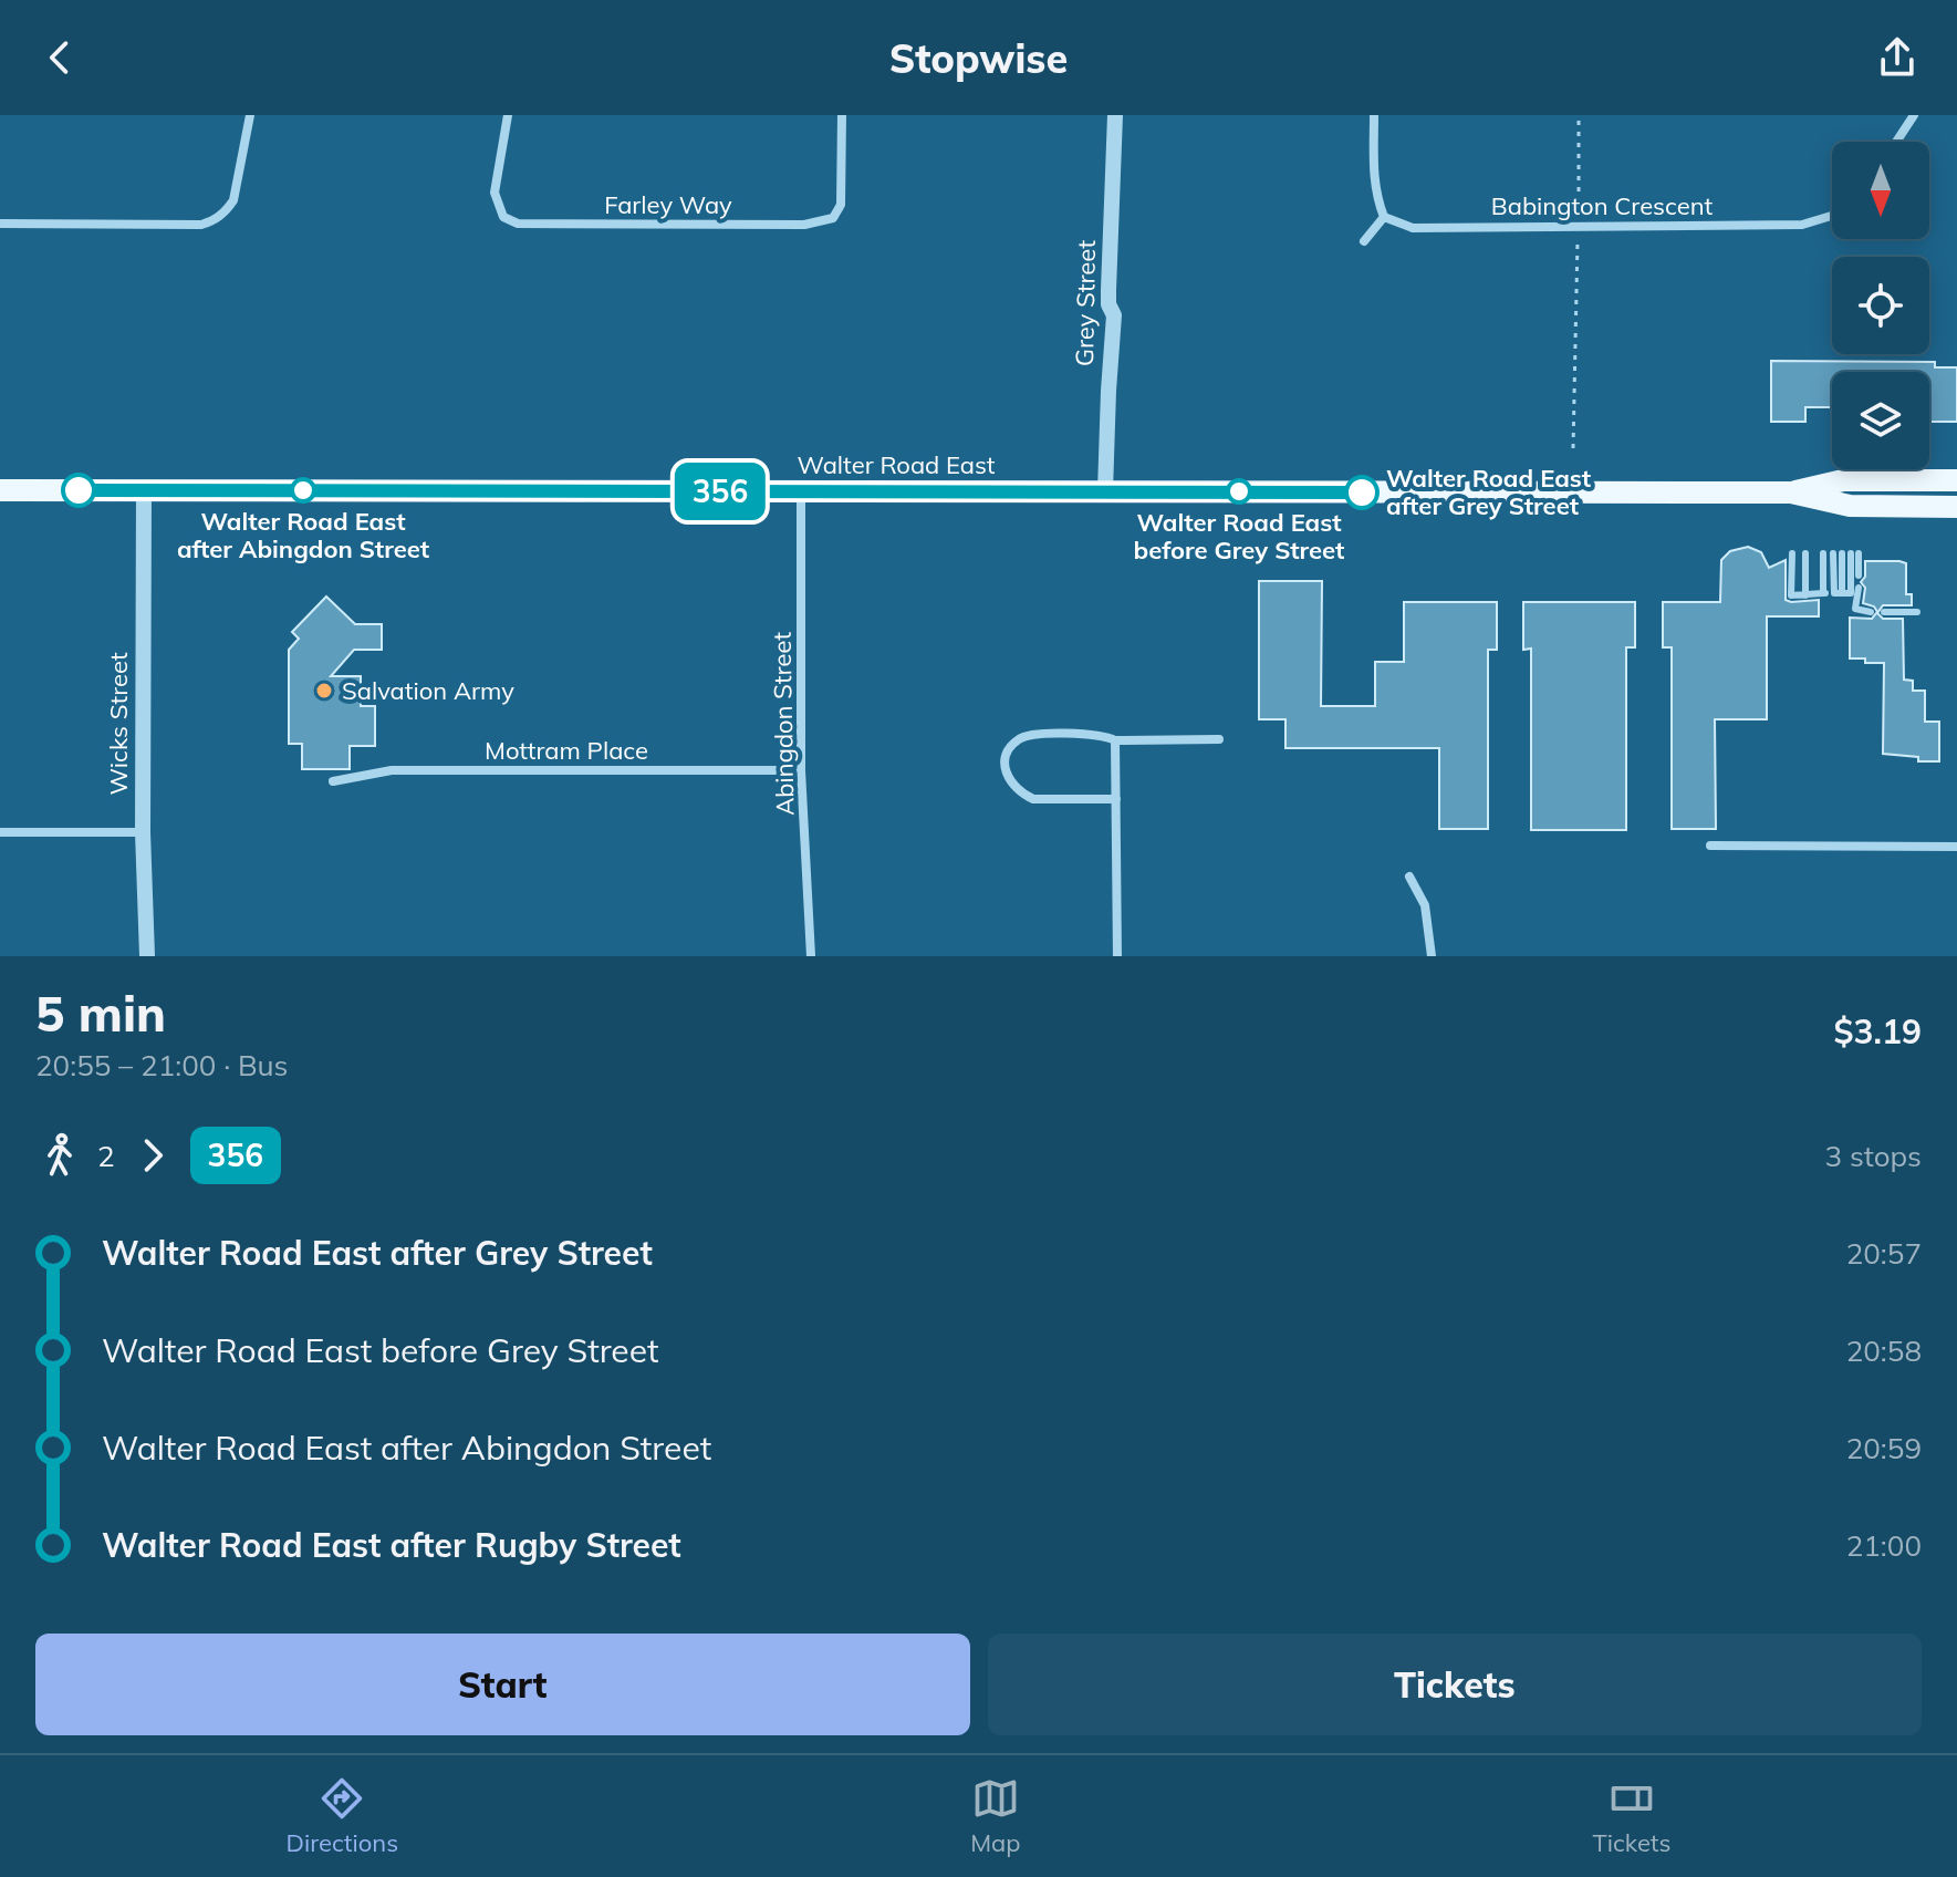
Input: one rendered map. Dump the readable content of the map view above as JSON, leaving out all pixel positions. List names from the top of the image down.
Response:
{
  "streets": {
    "main road": ["Walter Road East"],
    "street": [
      "Farley Way",
      "Babington Crescent",
      "Grey Street",
      "Wicks Street",
      "Abingdon Street",
      "Mottram Place"
    ]
  },
  "crossings": [
    ["Grey Street", "Walter Road East"],
    ["Walter Road East", "Wicks Street"],
    ["Walter Road East", "Abingdon Street"],
    ["Abingdon Street", "Mottram Place"]
  ],
  "places": [
    "Walter Road East after Abingdon Street",
    "Walter Road East before Grey Street",
    "Walter Road East after Grey Street",
    "Salvation Army"
  ],
  "lines": ["bus line 356"],
  "north": "bottom",
  "page": {
    "header": "Stopwise",
    "on_map": "356",
    "heading": ["5 min", "20:55 – 21:00 · Bus", "$3.19"],
    "legs": ["2", "356", "3 stops"],
    "list": [
      {
        "name": "Walter Road East after Grey Street",
        "value": "20:57"
      },
      {
        "name": "Walter Road East before Grey Street",
        "value": "20:58"
      },
      {
        "name": "Walter Road East after Abingdon Street",
        "value": "20:59"
      },
      {
        "name": "Walter Road East after Rugby Street",
        "value": "21:00"
      }
    ],
    "buttons": ["Start", "Tickets"],
    "tabs": ["Directions", "Map", "Tickets"]
  }
}
